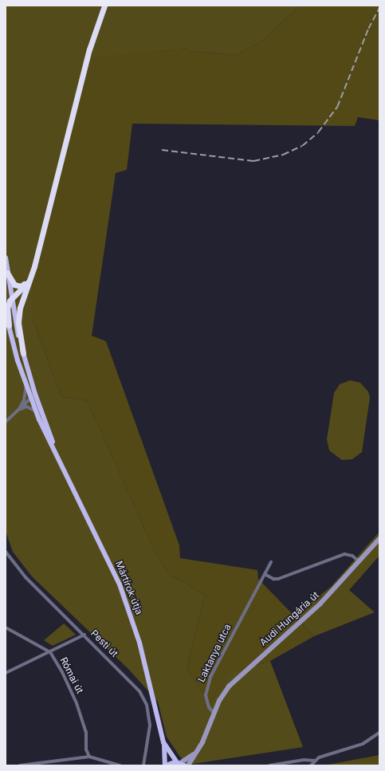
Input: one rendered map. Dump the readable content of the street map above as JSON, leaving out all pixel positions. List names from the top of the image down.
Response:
{
  "streets": {
    "main road": ["Mártírok útja"],
    "street": [
      "Audi Hungária út",
      "Pesti út",
      "Laktanya utca",
      "Római út"
    ]
  },
  "crossings": [
    ["Audi Hungária út", "Laktanya utca"]
  ]
}
